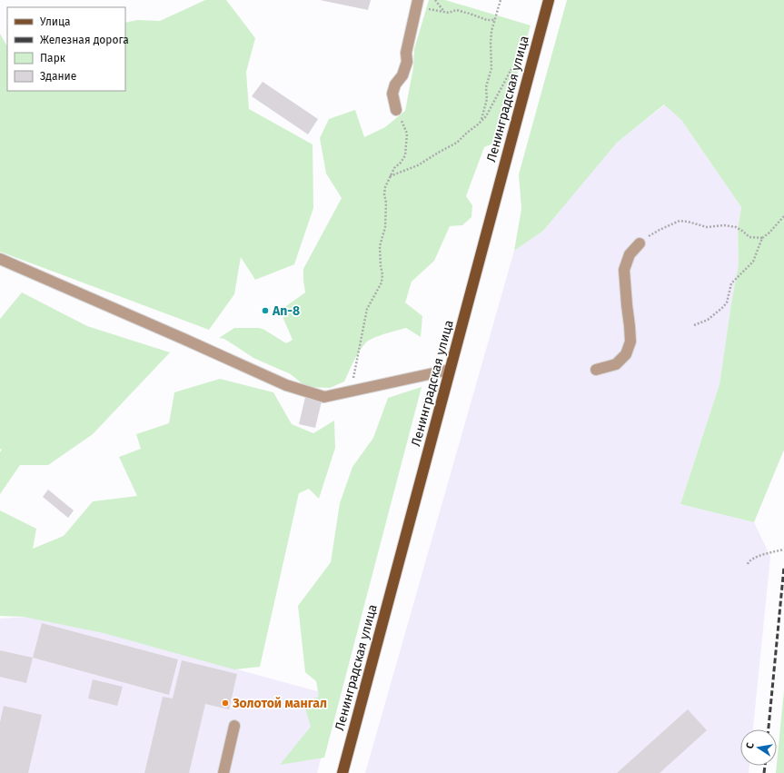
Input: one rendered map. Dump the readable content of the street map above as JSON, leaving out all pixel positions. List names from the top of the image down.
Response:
{
  "streets": {
    "main road": ["Ленинградская улица"]
  },
  "places": ["An-8", "Золотой мангал"],
  "legend": [
    "Улица",
    "Железная дорога",
    "Парк",
    "Здание"
  ],
  "north": "left"
}
